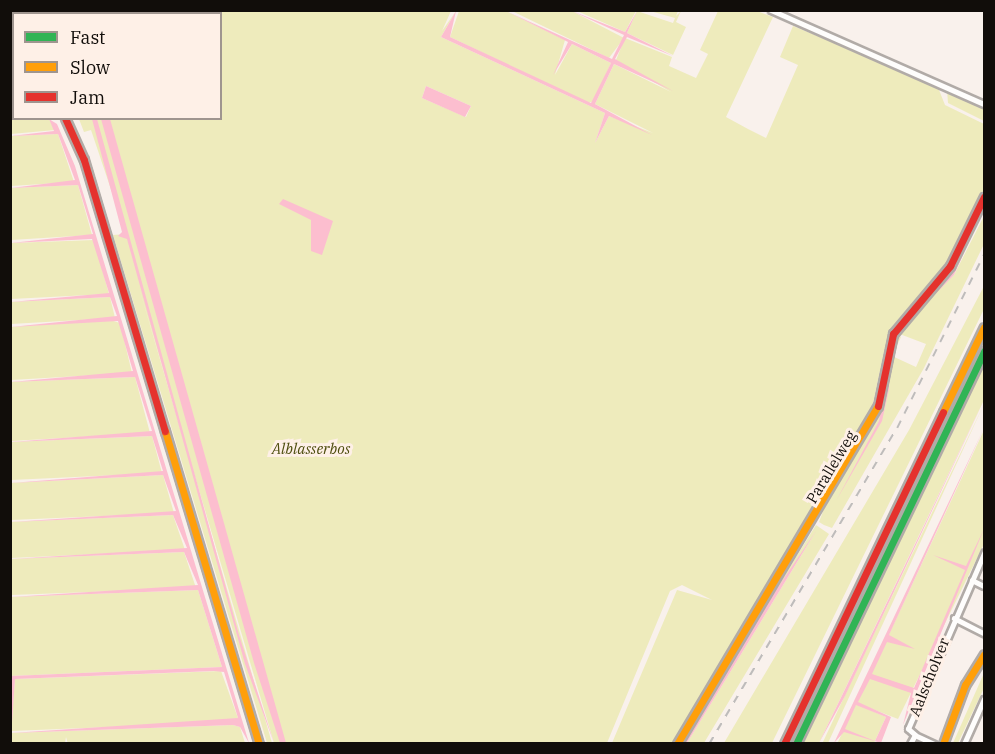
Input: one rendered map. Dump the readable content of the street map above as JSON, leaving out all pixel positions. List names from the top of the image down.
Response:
{
  "streets": {
    "main road": ["Parallelweg"],
    "street": ["Aalscholver"]
  },
  "parks": ["Alblasserbos"],
  "legend": ["Fast", "Slow", "Jam"]
}
